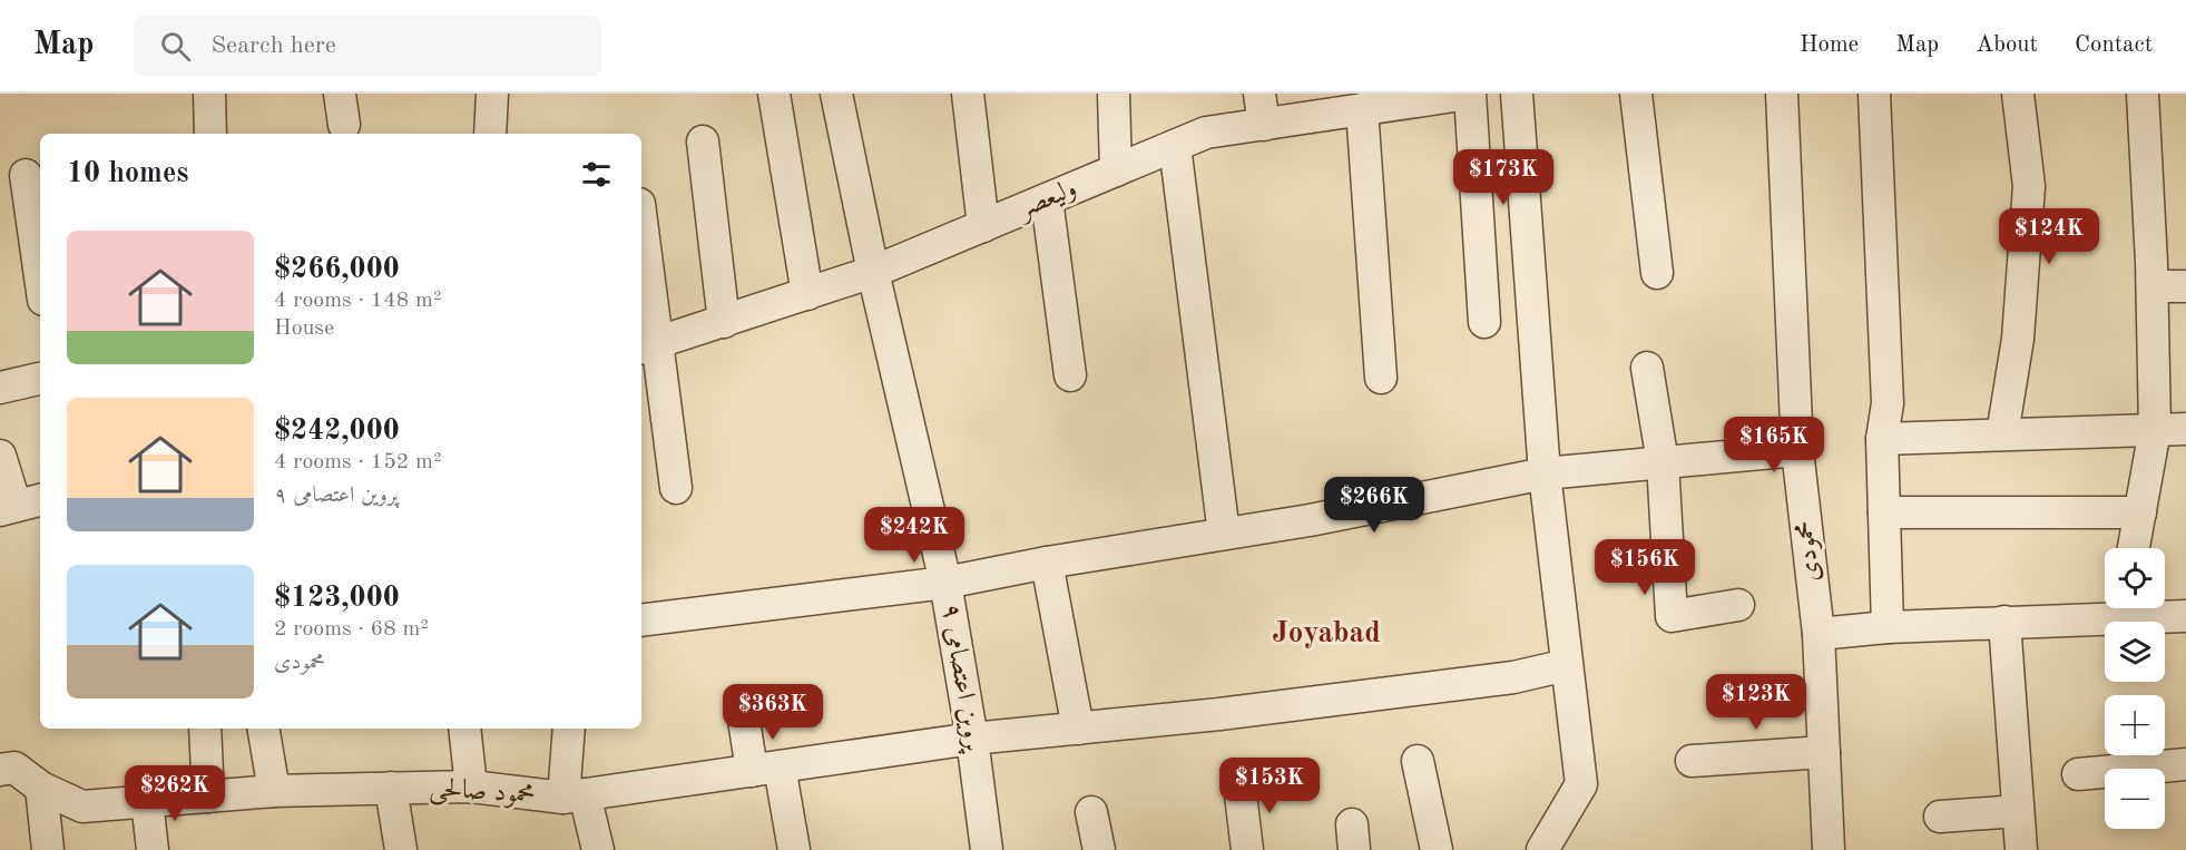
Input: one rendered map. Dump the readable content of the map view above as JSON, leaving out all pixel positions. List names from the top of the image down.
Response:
{
  "streets": {
    "street": [
      "ولیعصر",
      "محمودی",
      "پروین اعتصامی ۹",
      "محمود صالحی"
    ]
  },
  "crossings": [
    ["ولیعصر", "پروین اعتصامی ۹"],
    ["پروین اعتصامی ۹", "محمود صالحی"]
  ],
  "districts": ["Joyabad"],
  "page": {
    "header": "Map",
    "search": "Search here",
    "nav": [
      "Home",
      "Map",
      "About",
      "Contact"
    ],
    "heading": "10 homes",
    "price": [
      "$173K",
      "$124K",
      "$165K",
      "$266K",
      "$242K",
      "$156K",
      "$123K",
      "$363K",
      "$153K",
      "$262K"
    ],
    "list": [
      {
        "name": "$266,000",
        "note": "4 rooms · 148 m² · House"
      },
      {
        "name": "$242,000",
        "note": "4 rooms · 152 m² · پروین اعتصامی ۹"
      },
      {
        "name": "$123,000",
        "note": "2 rooms · 68 m² · محمودی"
      }
    ],
    "map_buttons": ["+", "−"]
  }
}
